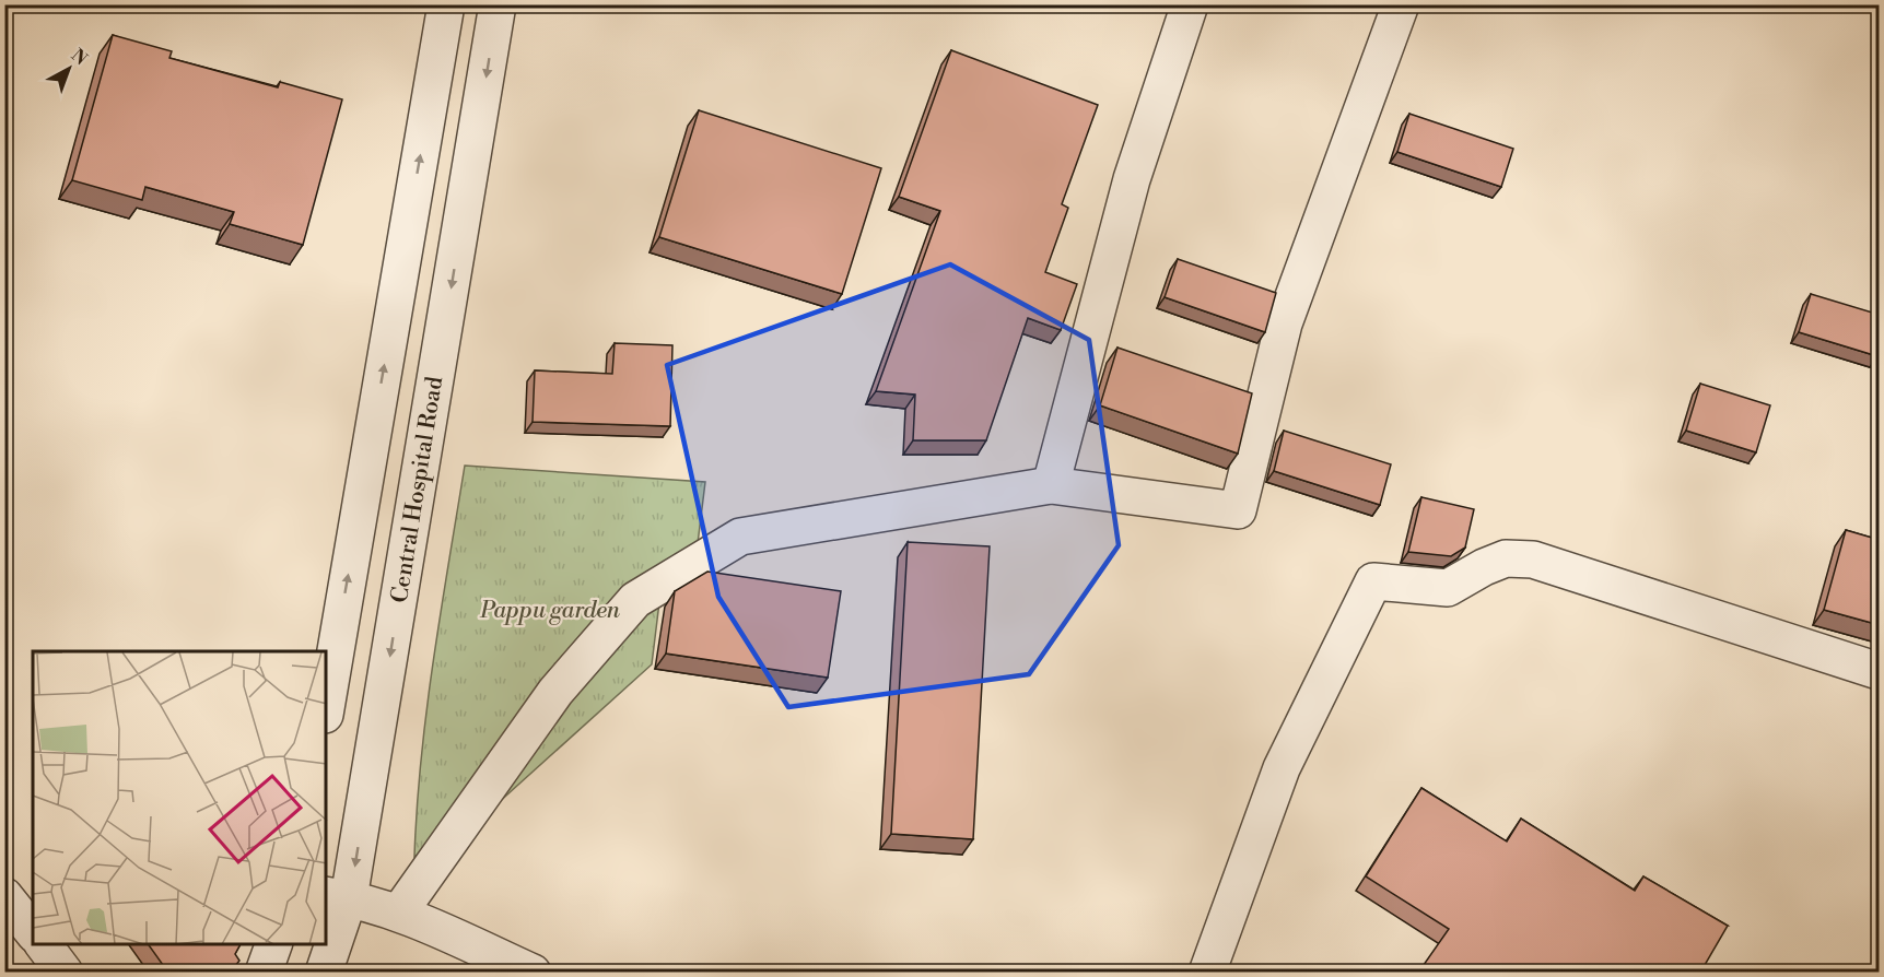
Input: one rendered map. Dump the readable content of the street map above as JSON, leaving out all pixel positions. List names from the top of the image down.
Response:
{
  "streets": {
    "street": ["Central Hospital Road"]
  },
  "parks": ["Pappu garden"],
  "north": "top right"
}
